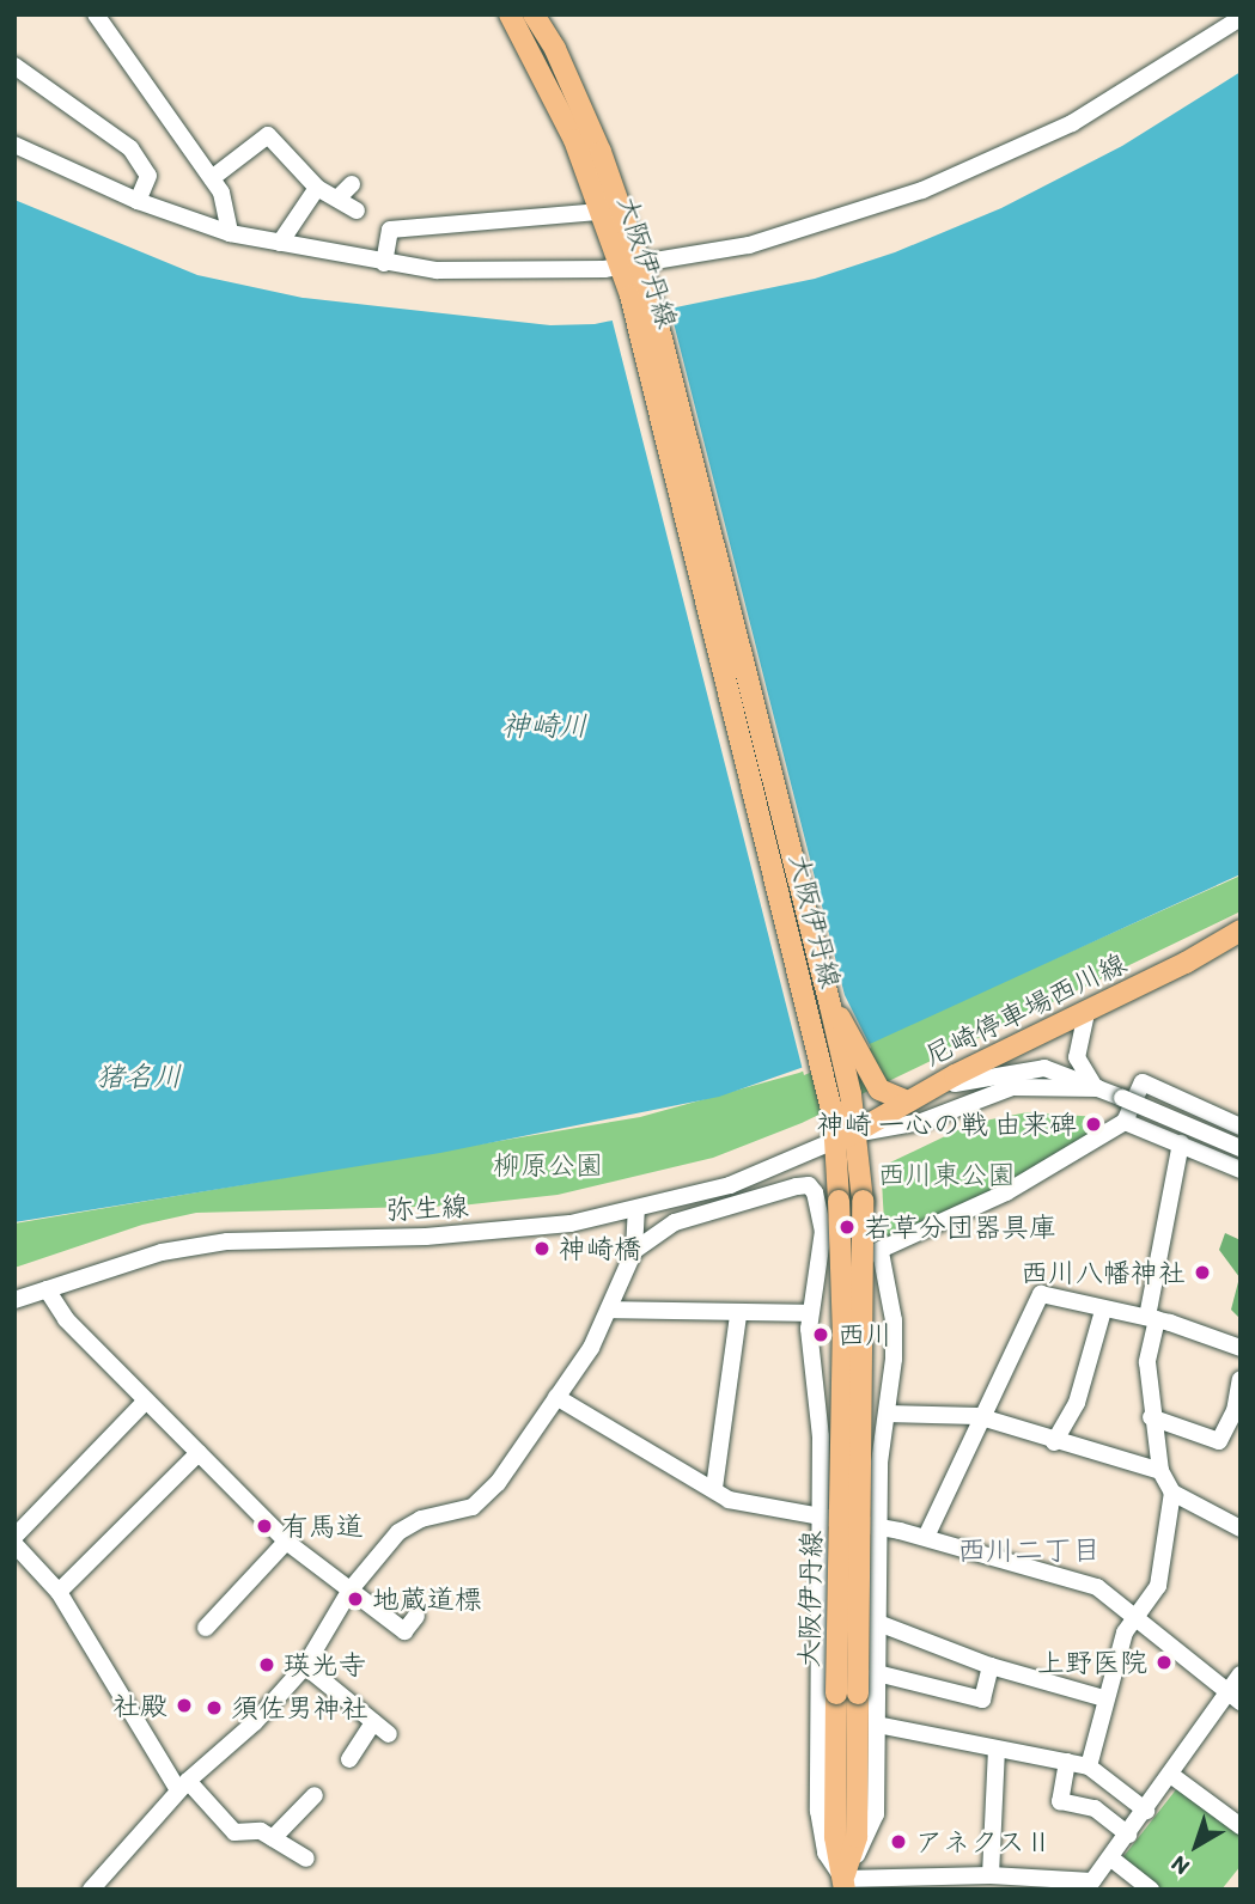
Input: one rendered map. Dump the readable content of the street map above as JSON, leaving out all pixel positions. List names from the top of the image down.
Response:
{
  "streets": {
    "main road": ["大阪伊丹線", "尼崎停車場西川線"],
    "street": ["弥生線"]
  },
  "crossings": [
    ["大阪伊丹線", "尼崎停車場西川線"],
    ["大阪伊丹線", "弥生線"],
    ["尼崎停車場西川線", "弥生線"]
  ],
  "districts": ["西川二丁目"],
  "water": ["神崎川", "猪名川"],
  "parks": ["柳原公園", "西川東公園"],
  "places": [
    "神崎 一心の戦 由来碑",
    "若草分団器具庫",
    "神崎橋",
    "西川八幡神社",
    "西川",
    "有馬道",
    "地蔵道標",
    "上野医院",
    "瑛光寺",
    "社殿",
    "須佐男神社",
    "アネクスⅡ"
  ],
  "north": "bottom left"
}
